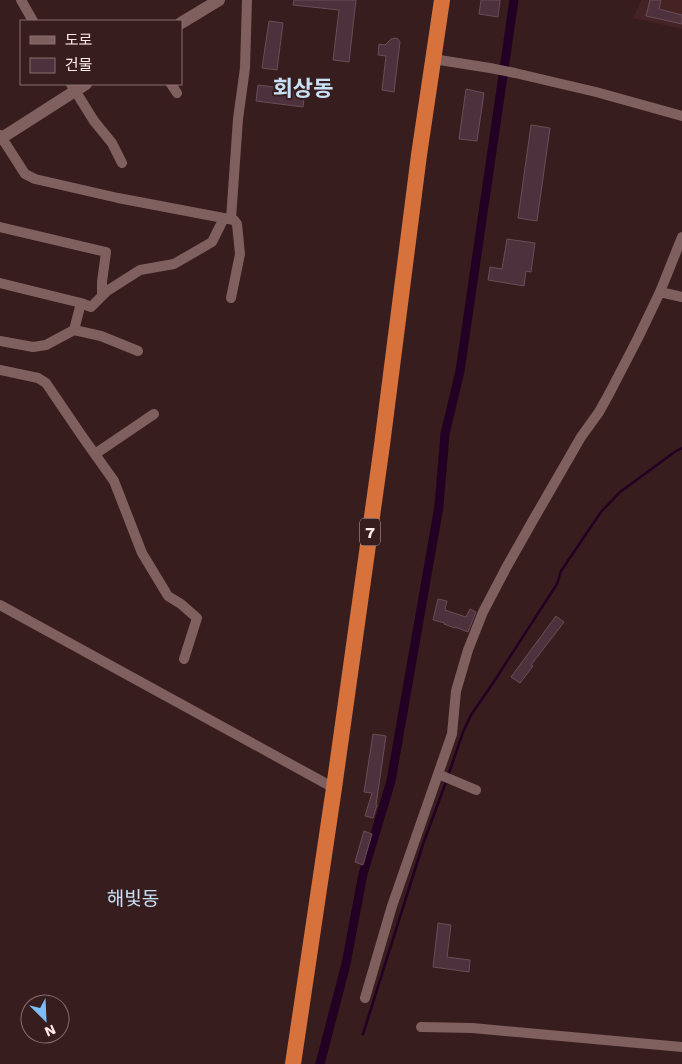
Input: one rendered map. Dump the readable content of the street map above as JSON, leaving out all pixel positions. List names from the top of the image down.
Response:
{
  "streets": {
    "highway": ["7"]
  },
  "districts": ["회상동", "해빛동"],
  "legend": ["도로", "건물"],
  "north": "bottom right"
}
